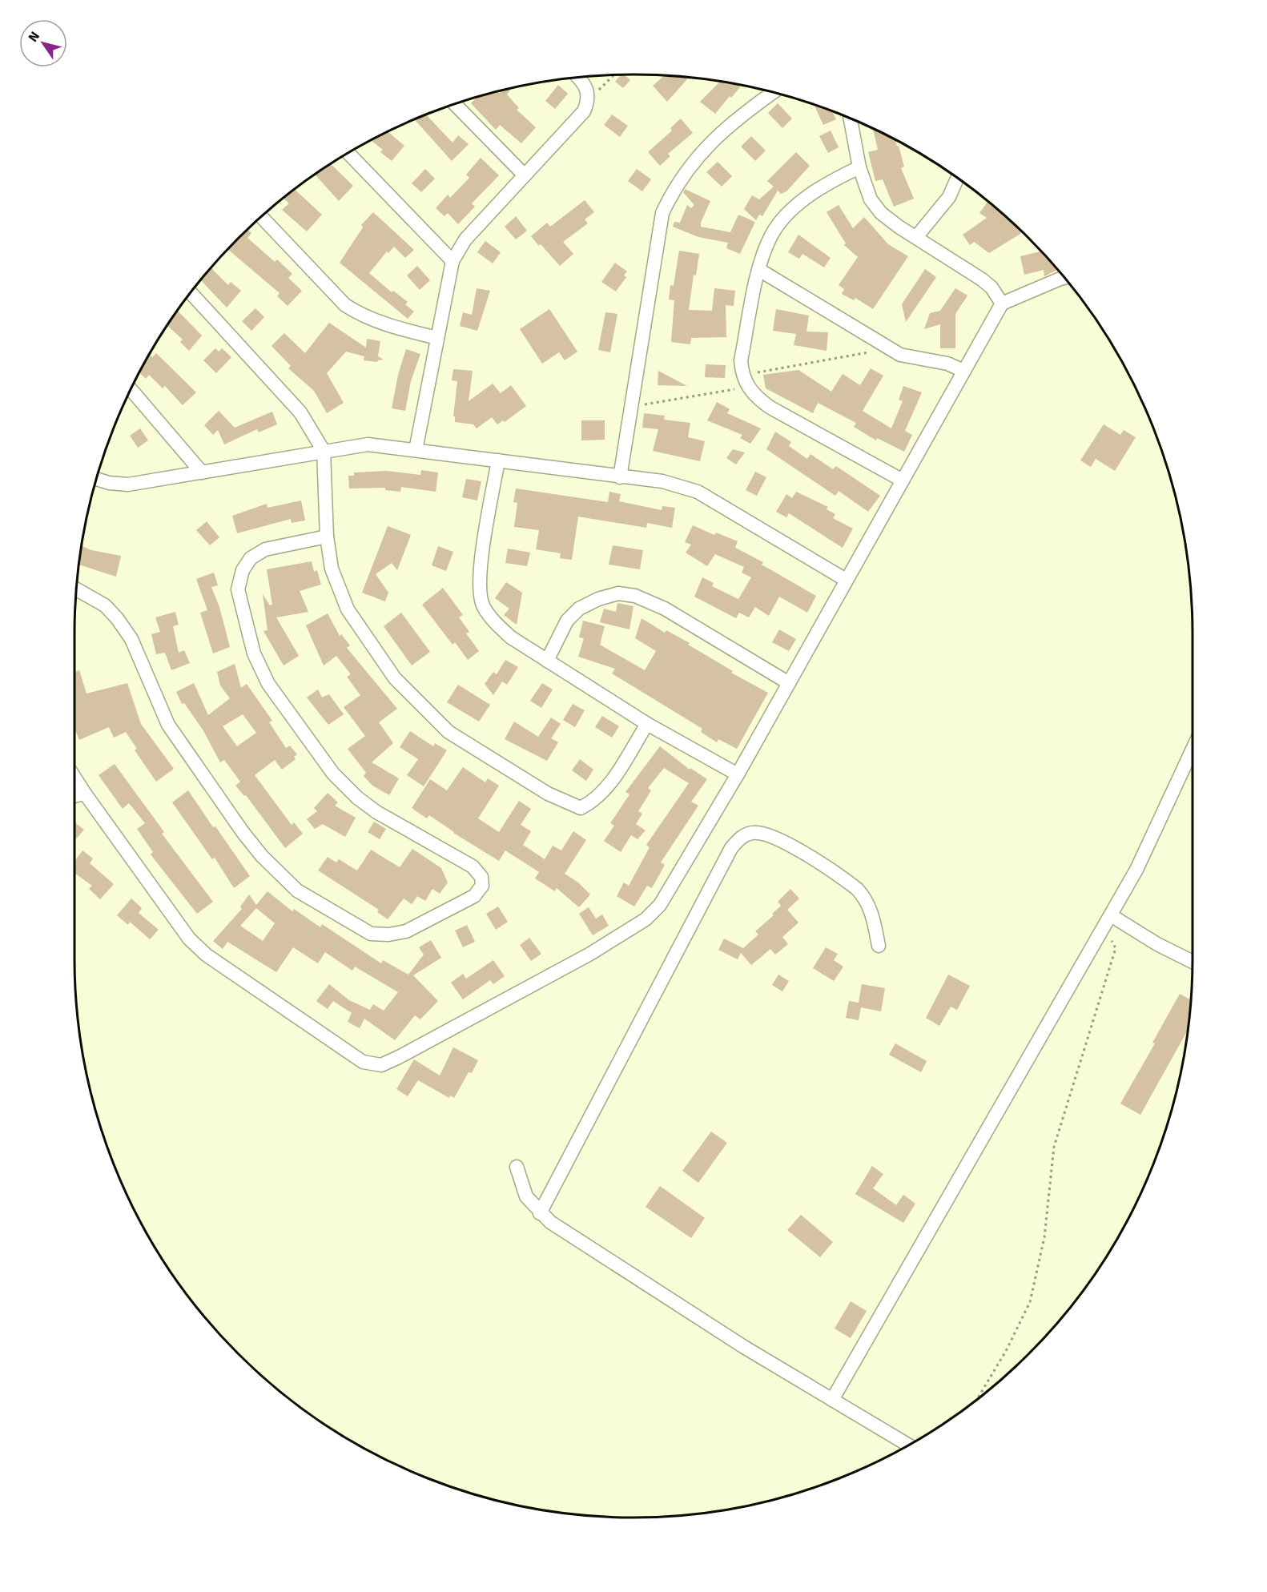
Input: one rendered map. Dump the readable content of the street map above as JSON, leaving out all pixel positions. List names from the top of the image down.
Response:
{
  "north": "top left"
}
